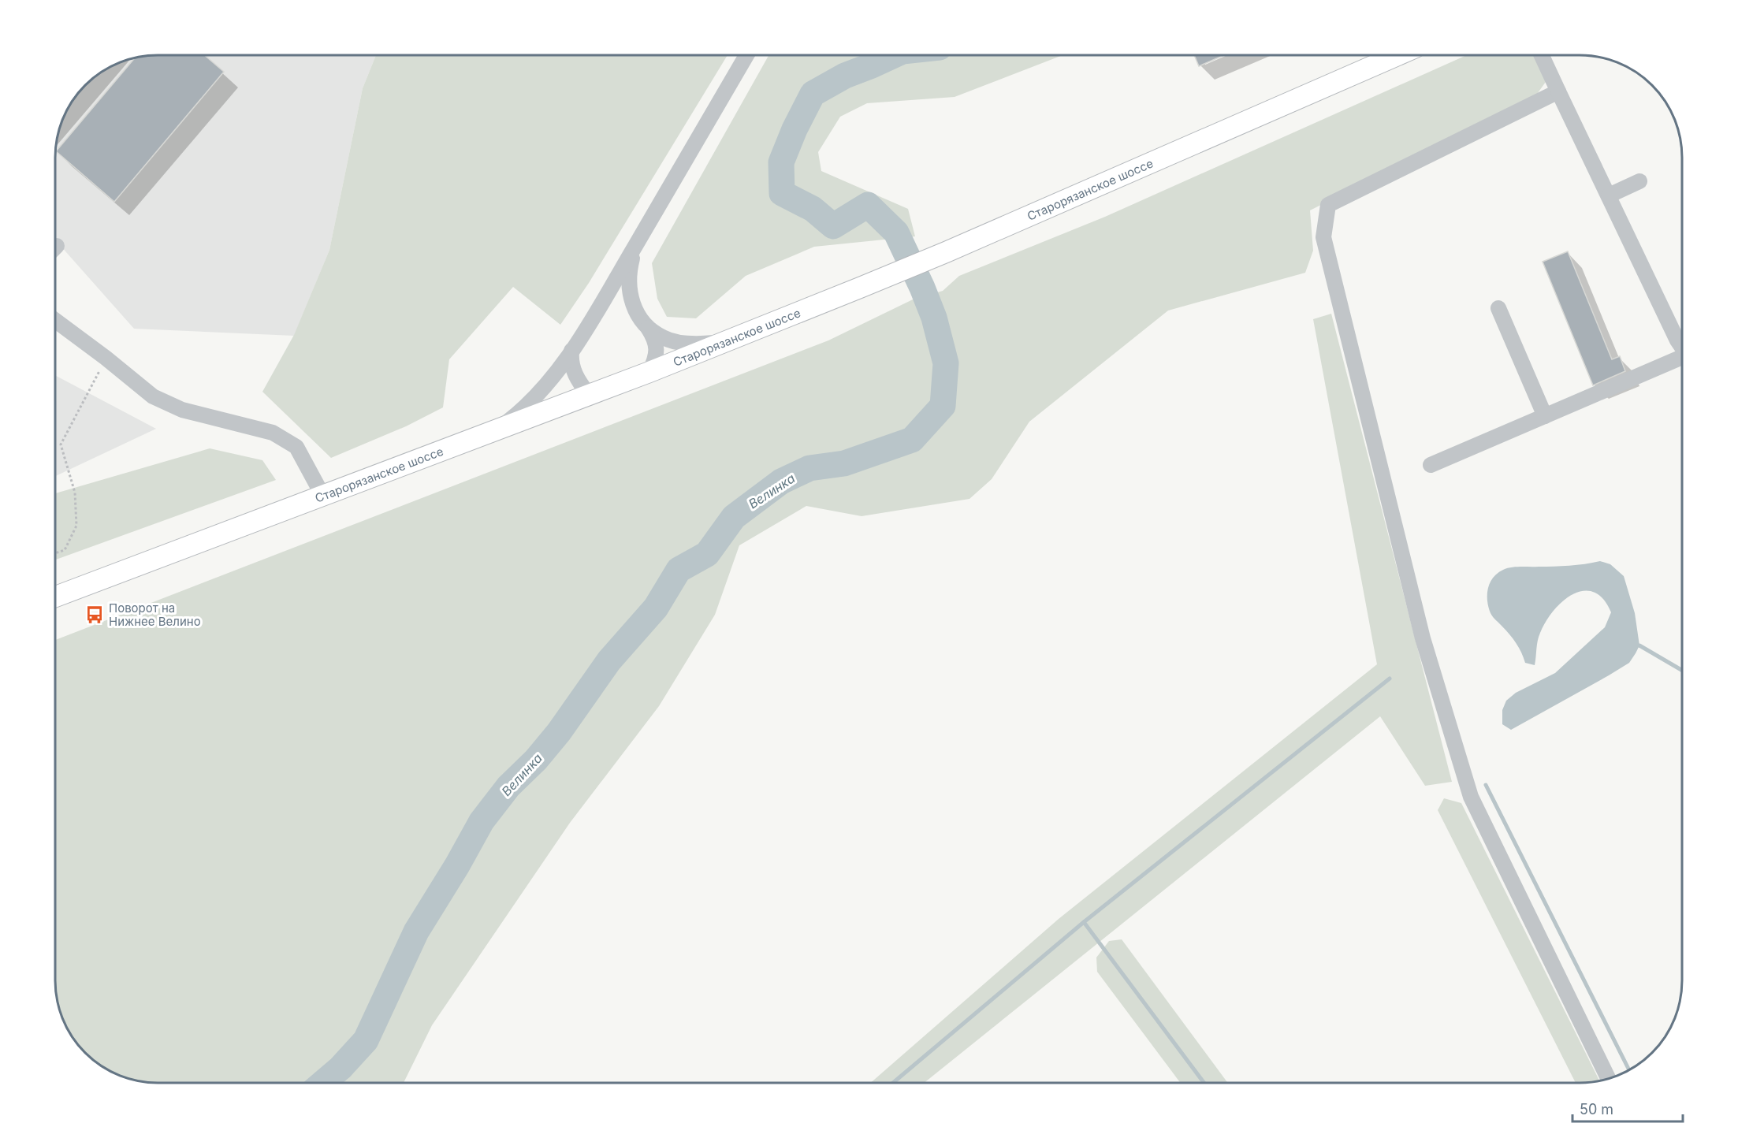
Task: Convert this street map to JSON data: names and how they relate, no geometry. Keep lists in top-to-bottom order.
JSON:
{
  "streets": {
    "main road": ["Старорязанское шоссе"]
  },
  "water": ["Велинка"],
  "places": {
    "bus stop": ["Поворот на Нижнее Велино"]
  },
  "scale_bar": "50 m"
}
